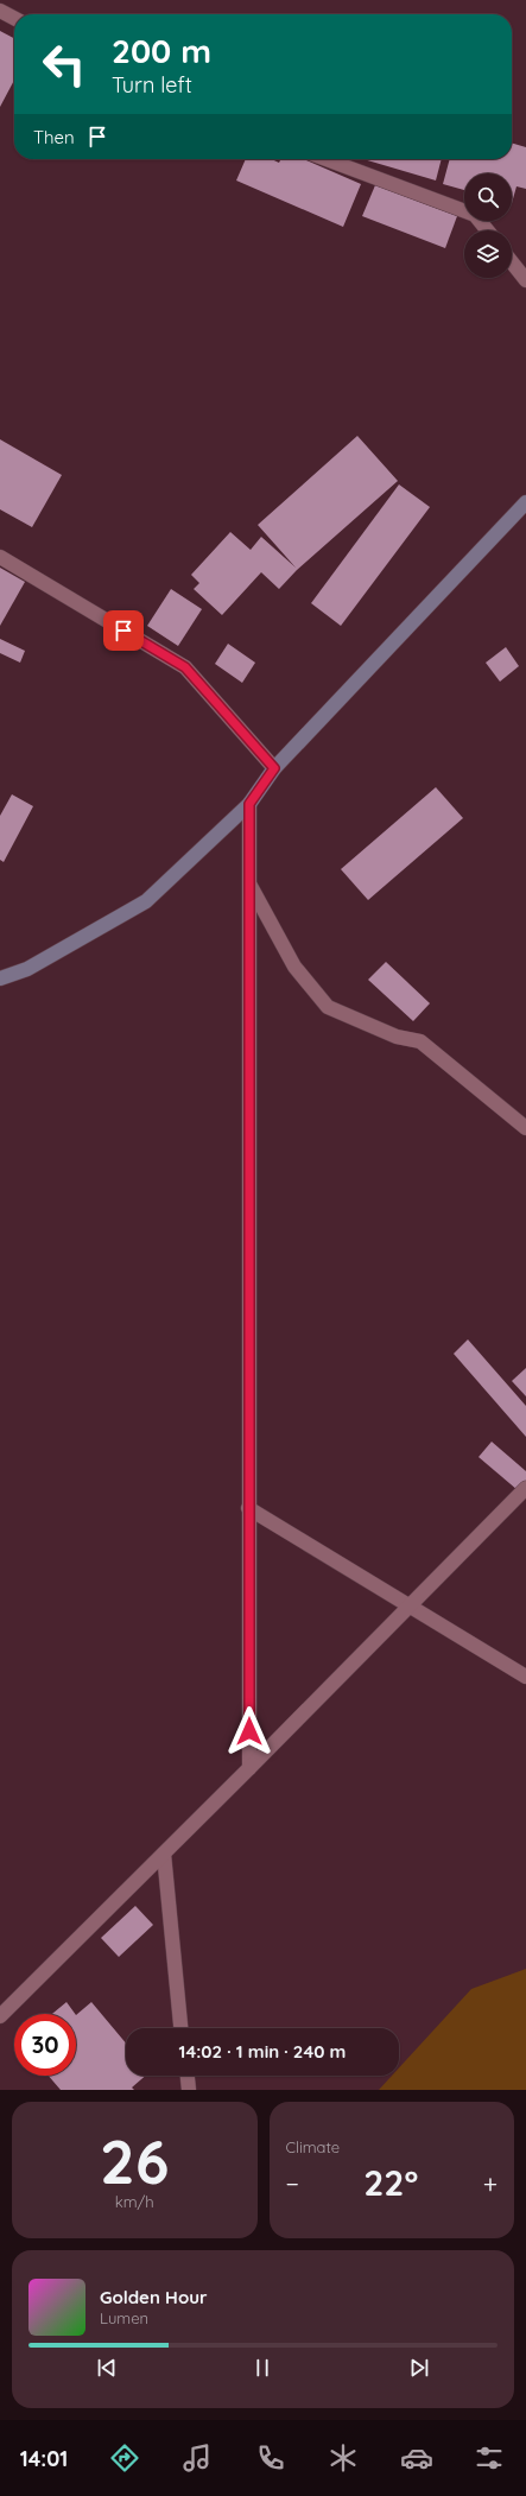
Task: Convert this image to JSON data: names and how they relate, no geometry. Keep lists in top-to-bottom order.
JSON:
{
  "page": {
    "turn": ["200 m", "Turn left"],
    "then": "Then",
    "limit": "30",
    "trip": "14:02 · 1 min · 240 m",
    "tile": [
      ["26", "km/h"],
      "Climate"
    ],
    "heat": ["−", "22°", "+"],
    "song": ["Golden Hour", "Lumen"],
    "tabs": "14:01"
  }
}
